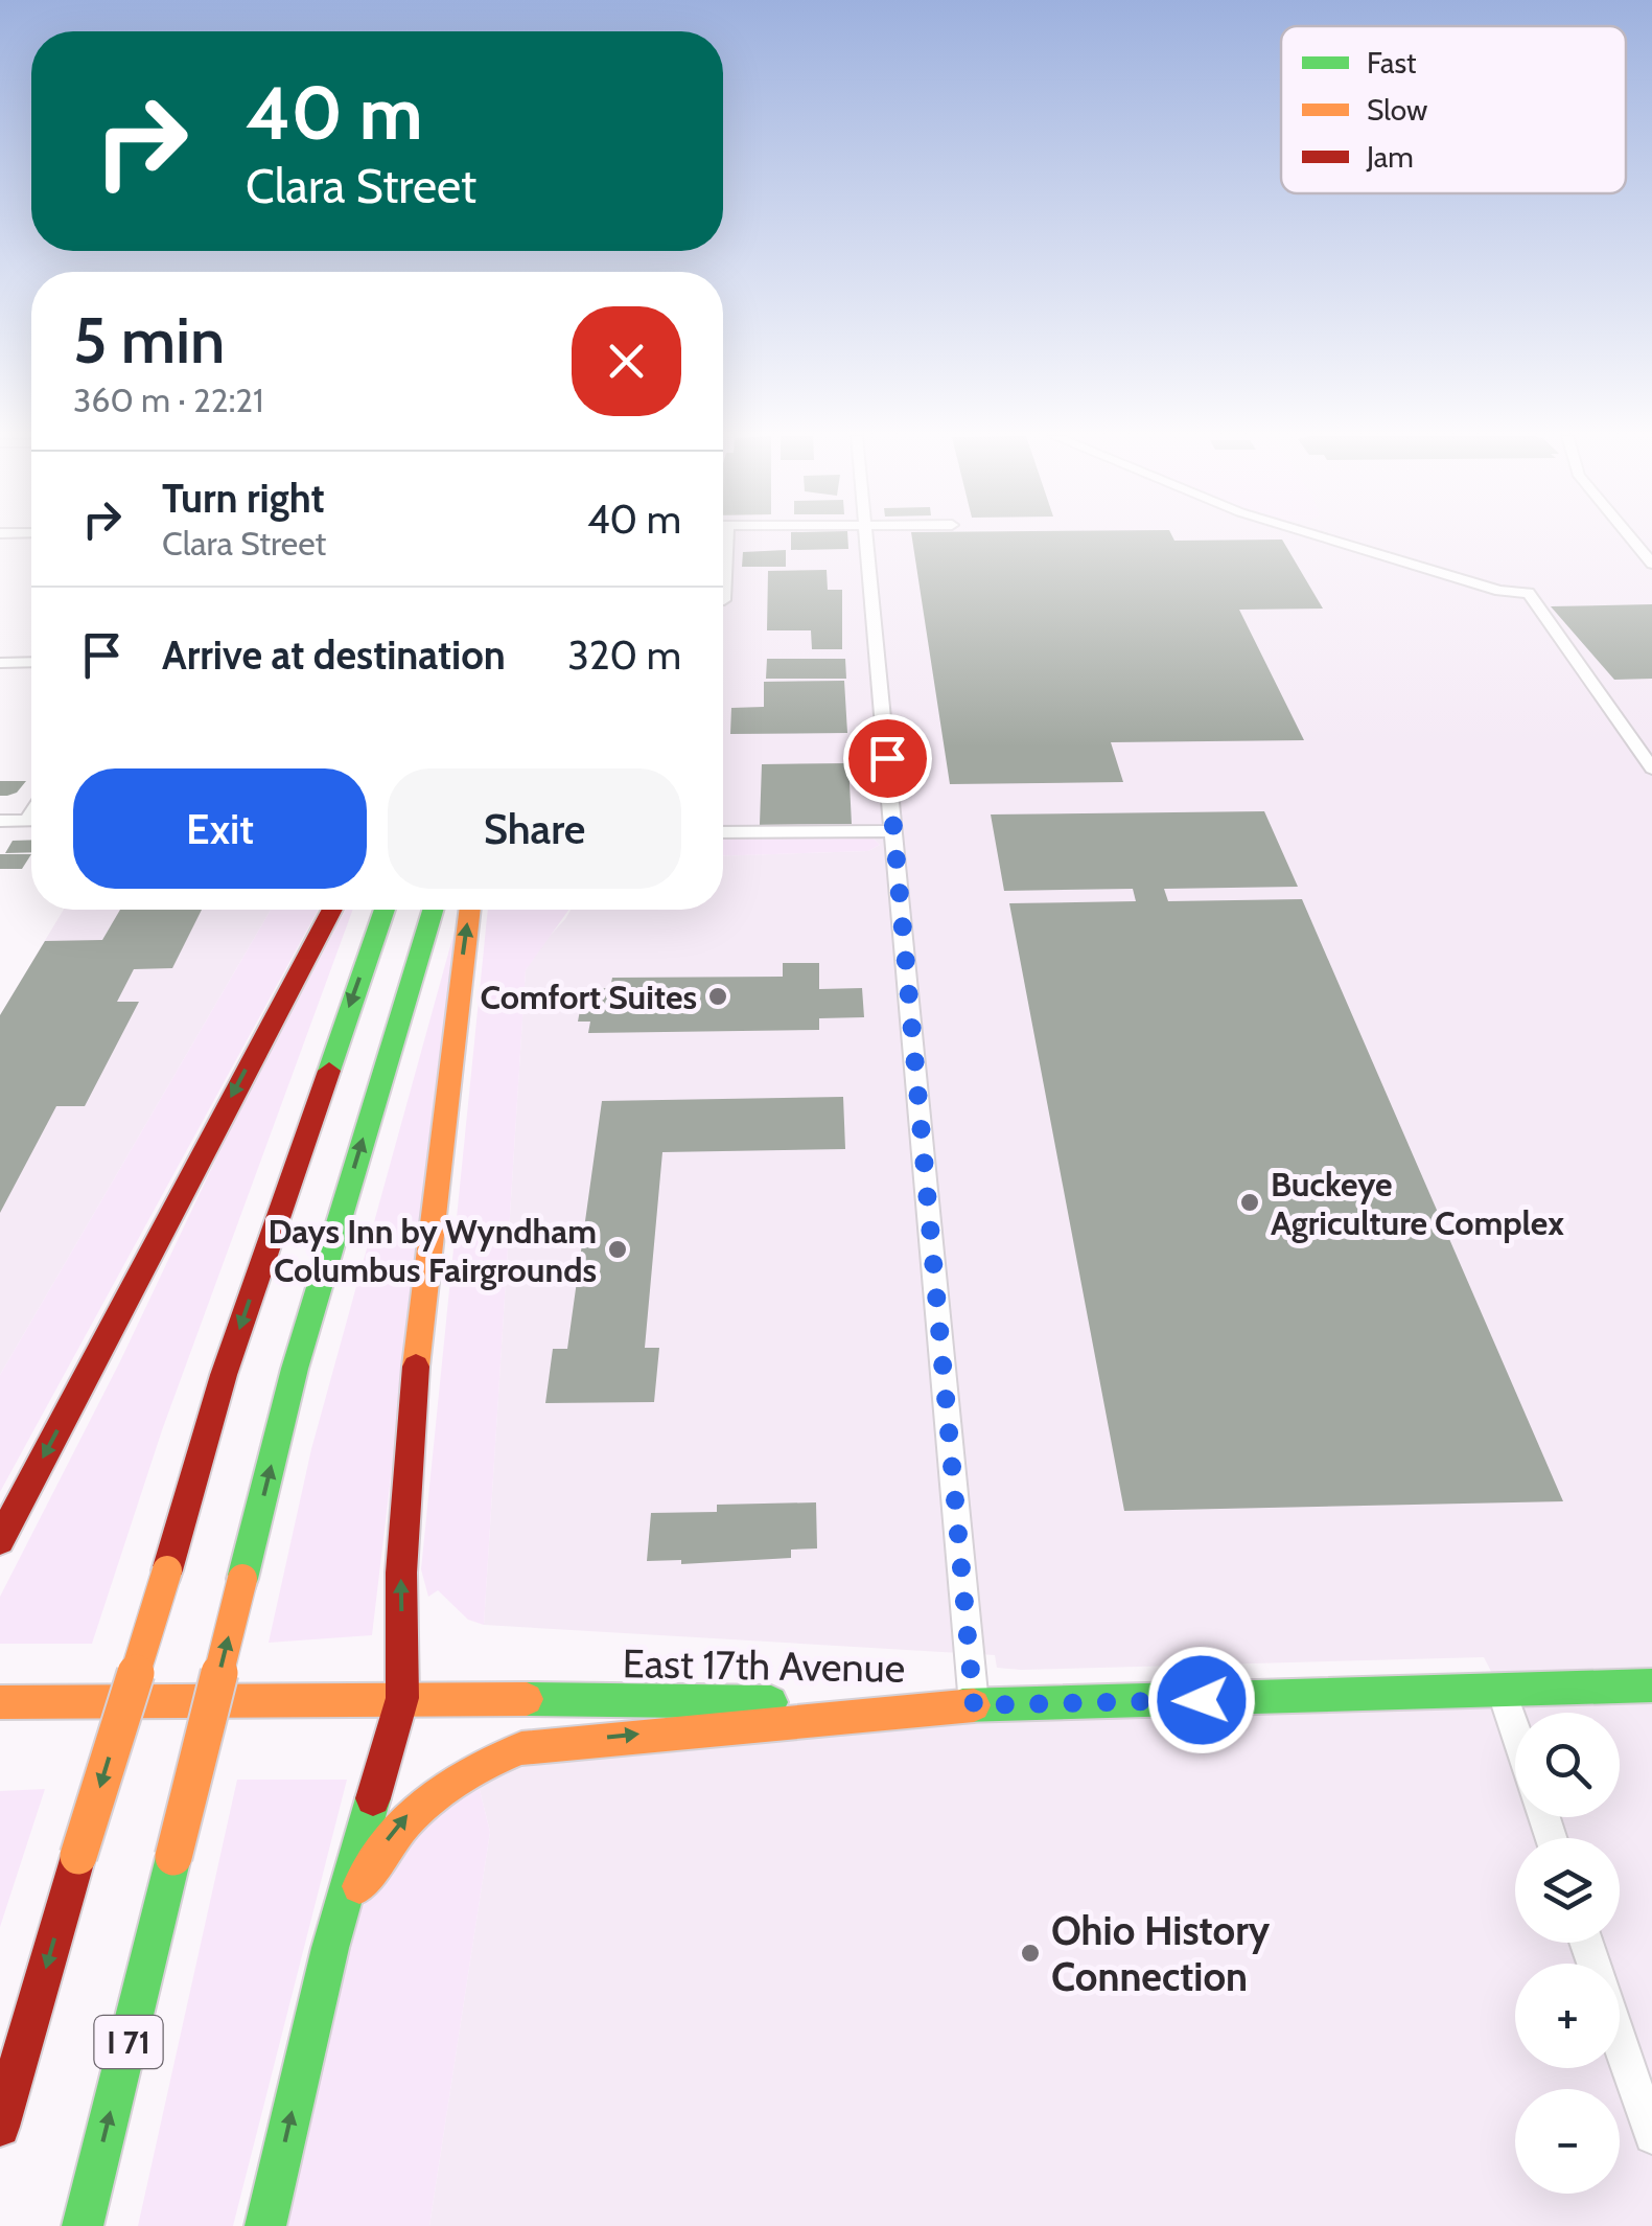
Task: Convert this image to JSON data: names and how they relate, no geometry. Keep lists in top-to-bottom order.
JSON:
{
  "streets": {
    "main road": ["East 17th Avenue", "I 71"]
  },
  "places": [
    "Comfort Suites",
    "Buckeye Agriculture Complex",
    "Days Inn by Wyndham Columbus Fairgrounds",
    "Ohio History Connection"
  ],
  "legend": ["Fast", "Slow", "Jam"],
  "page": {
    "turn": ["40 m", "Clara Street"],
    "heading": ["5 min", "360 m · 22:21"],
    "list": [
      {
        "name": "Turn right",
        "note": "Clara Street",
        "value": "40 m"
      },
      {
        "name": "Arrive at destination",
        "value": "320 m"
      }
    ],
    "buttons": ["Exit", "Share"],
    "map_buttons": ["+", "−"]
  }
}
